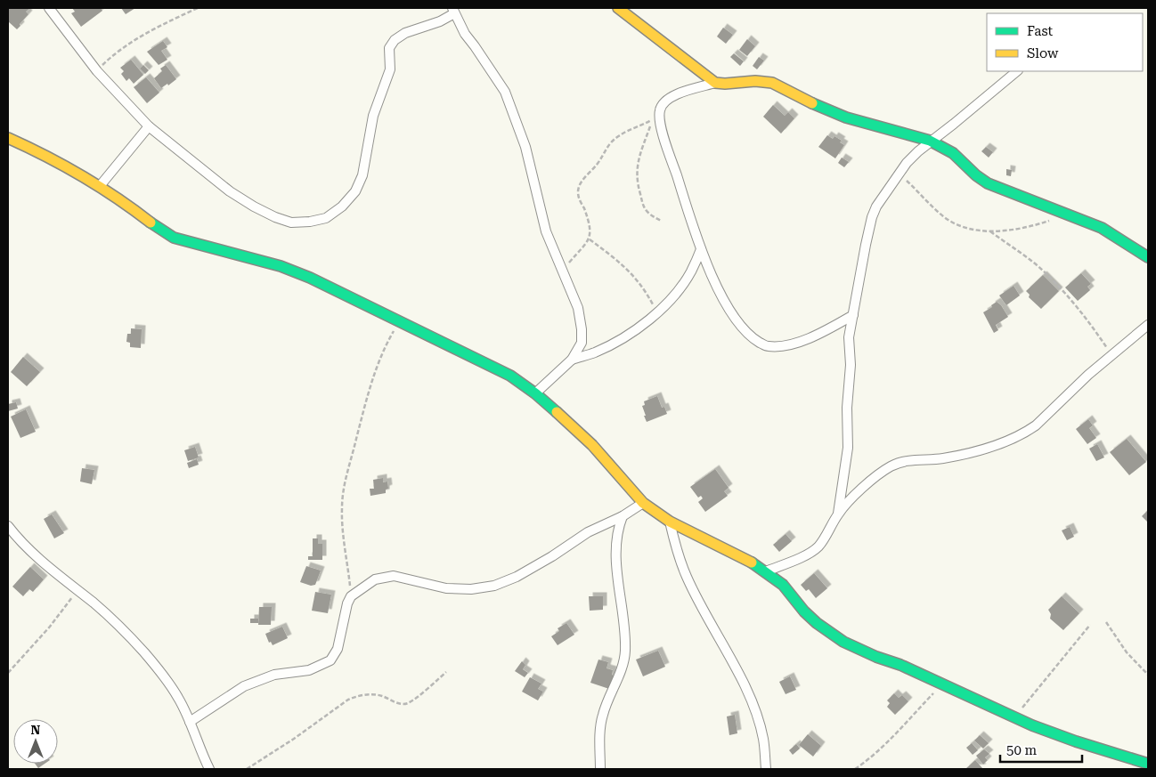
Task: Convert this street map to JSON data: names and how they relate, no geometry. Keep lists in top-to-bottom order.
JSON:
{
  "legend": ["Fast", "Slow"],
  "scale_bar": "50 m",
  "north": "top"
}
